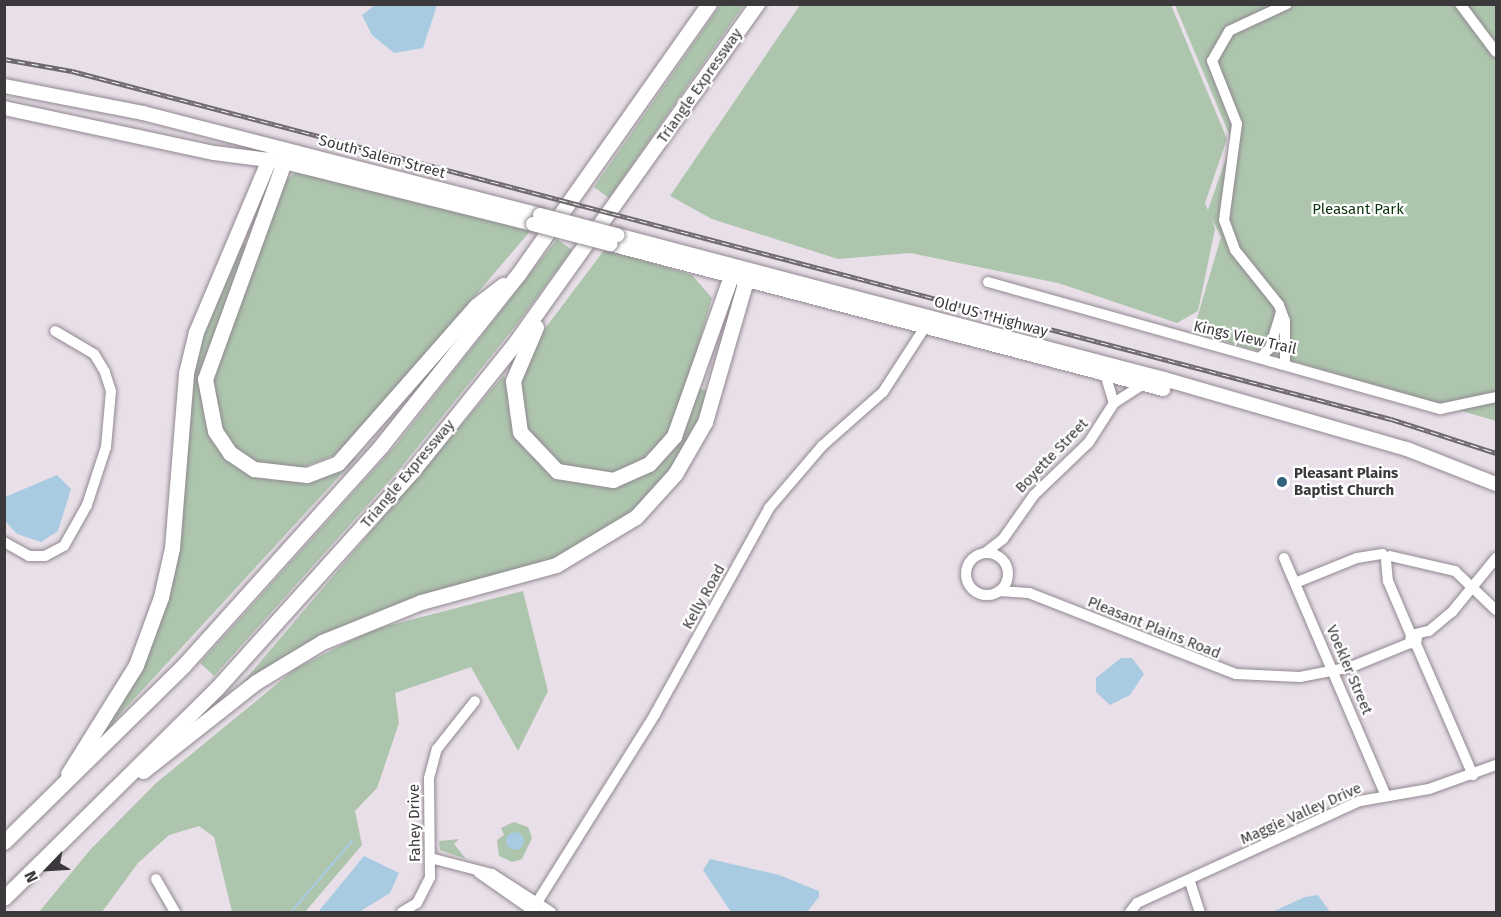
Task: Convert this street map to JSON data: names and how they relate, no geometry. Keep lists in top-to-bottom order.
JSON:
{
  "streets": {
    "highway": ["Triangle Expressway"],
    "main road": ["South Salem Street", "Old US 1 Highway"],
    "street": [
      "Kings View Trail",
      "Boyette Street",
      "Kelly Road",
      "Pleasant Plains Road",
      "Voekler Street",
      "Maggie Valley Drive",
      "Fahey Drive"
    ]
  },
  "crossings": [
    ["South Salem Street", "Old US 1 Highway"],
    ["Old US 1 Highway", "Boyette Street"],
    ["Old US 1 Highway", "Kelly Road"],
    ["Boyette Street", "Pleasant Plains Road"],
    ["Pleasant Plains Road", "Voekler Street"],
    ["Voekler Street", "Maggie Valley Drive"]
  ],
  "parks": ["Pleasant Park"],
  "places": ["Pleasant Plains Baptist Church"],
  "north": "bottom left"
}
